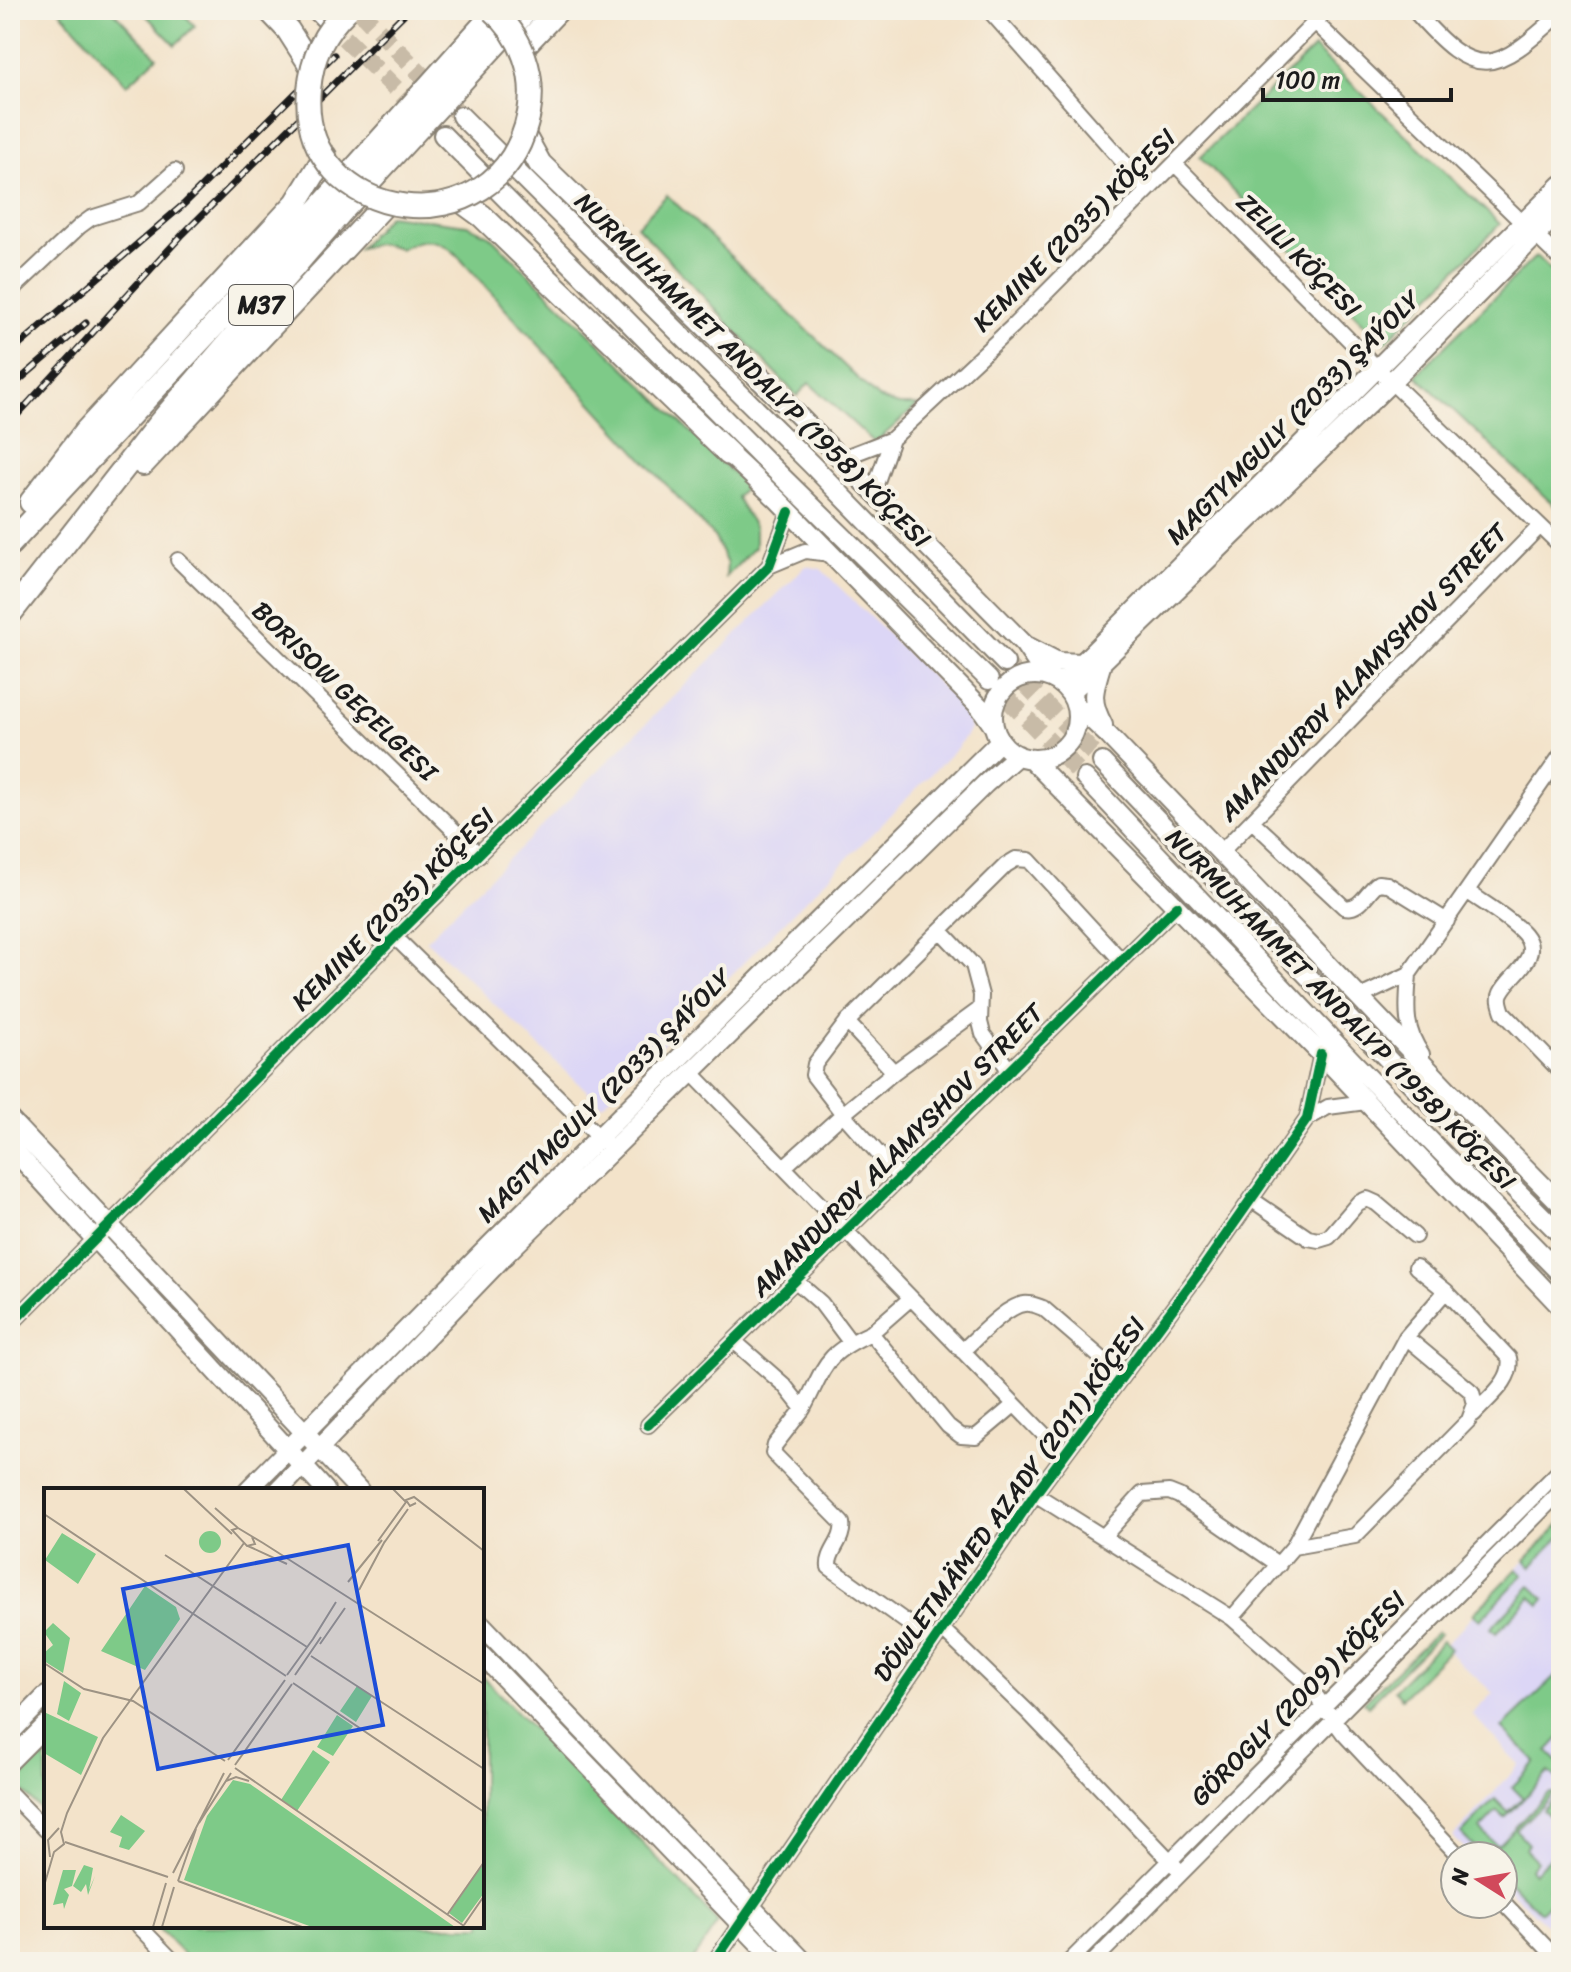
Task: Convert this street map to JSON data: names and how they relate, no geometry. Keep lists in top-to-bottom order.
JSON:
{
  "streets": {
    "highway": ["M37"],
    "main road": ["NURMUHAMMET ANDALYP (1958) KÖÇESI", "MAGTYMGULY (2033) ŞAÝOLY"],
    "street": [
      "KEMINE (2035) KÖÇESI",
      "ZELILI KÖÇESI",
      "AMANDURDY ALAMYSHOV STREET",
      "BORISOW GEÇELGESI",
      "DÖWLETMÄMED AZADY (2011) KÖÇESI",
      "GÖROGLY (2009) KÖÇESI"
    ]
  },
  "crossings": [
    ["KEMINE (2035) KÖÇESI", "ZELILI KÖÇESI"],
    ["KEMINE (2035) KÖÇESI", "NURMUHAMMET ANDALYP (1958) KÖÇESI"],
    ["KEMINE (2035) KÖÇESI", "BORISOW GEÇELGESI"],
    ["ZELILI KÖÇESI", "MAGTYMGULY (2033) ŞAÝOLY"],
    ["ZELILI KÖÇESI", "AMANDURDY ALAMYSHOV STREET"],
    ["NURMUHAMMET ANDALYP (1958) KÖÇESI", "DÖWLETMÄMED AZADY (2011) KÖÇESI"]
  ],
  "scale_bar": "100 m",
  "north": "left"
}
